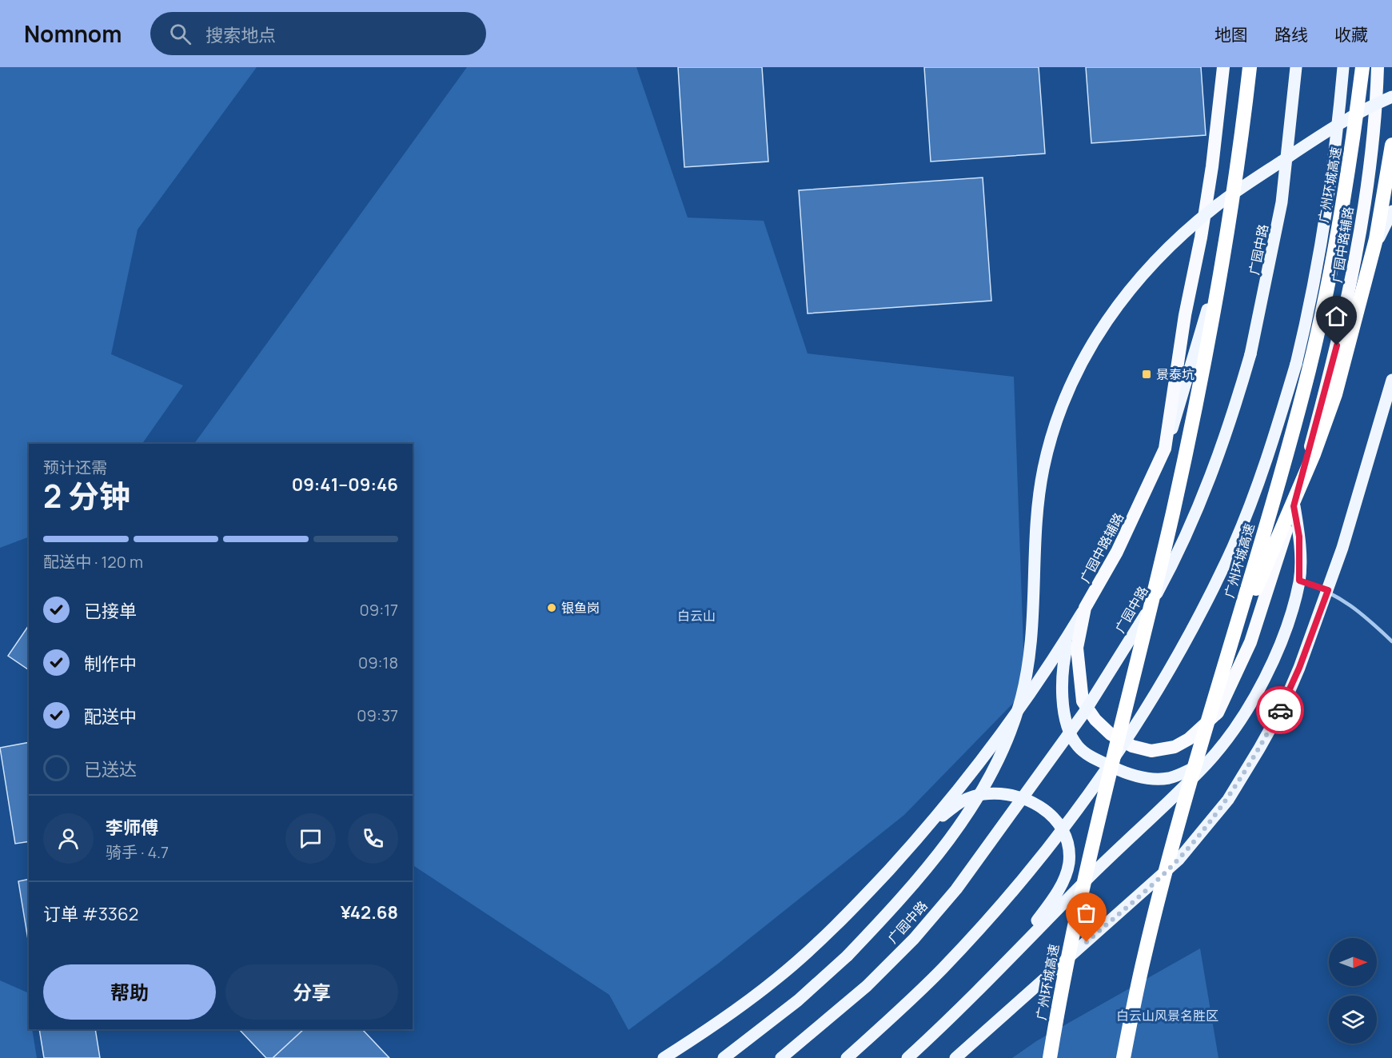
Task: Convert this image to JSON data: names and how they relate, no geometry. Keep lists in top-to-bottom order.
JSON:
{
  "streets": {
    "highway": ["广州环城高速", "广园中路辅路"],
    "main road": ["广园中路"]
  },
  "parks": ["白云山", "白云山风景名胜区"],
  "places": {
    "transit": ["景泰坑"],
    "other": ["银鱼岗"]
  },
  "north": "right",
  "page": {
    "header": "Nomnom",
    "search": "搜索地点",
    "nav": ["地图", "路线", "收藏"],
    "heading": ["2 分钟", "预计还需", "09:41–09:46"],
    "panel": [
      "李师傅",
      "骑手 · 4.7",
      "订单 #3362",
      "¥42.68"
    ],
    "bar": "配送中 · 120 m",
    "list": [
      ["已接单", "09:17"],
      ["制作中", "09:18"],
      ["配送中", "09:37"],
      "已送达"
    ],
    "buttons": ["帮助", "分享"]
  }
}
